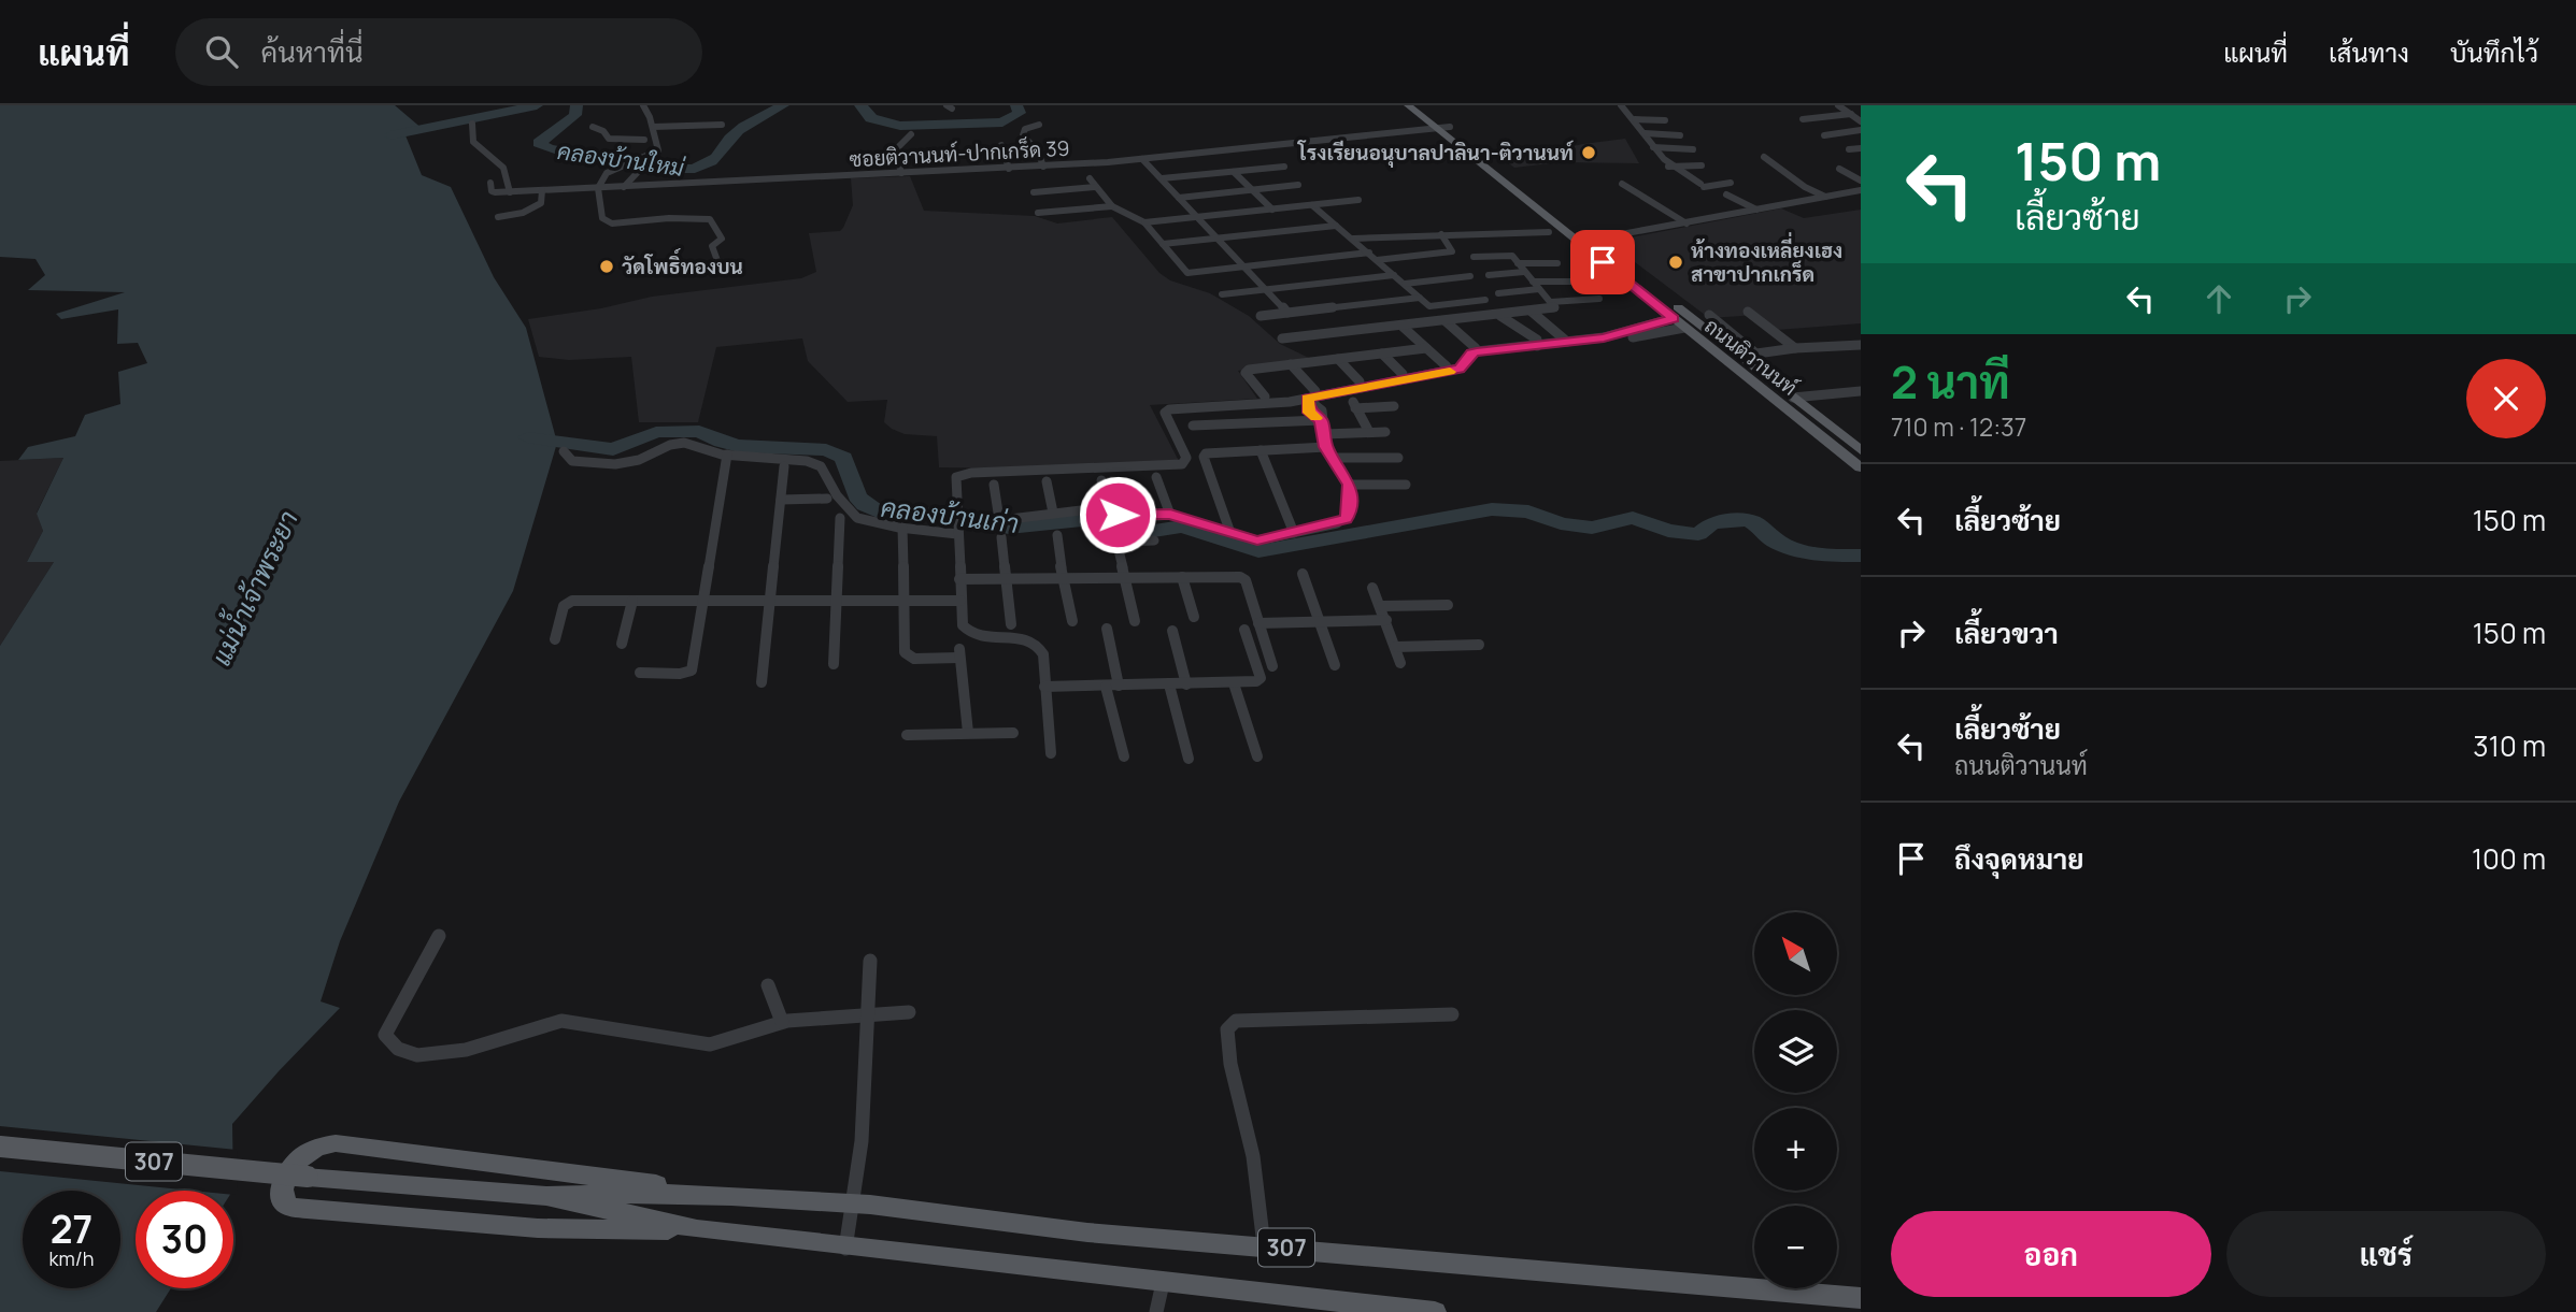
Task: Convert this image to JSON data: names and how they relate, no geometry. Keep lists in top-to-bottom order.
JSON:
{
  "streets": {
    "main road": ["ถนนติวานนท์", "307"],
    "street": ["ซอยติวานนท์-ปากเกร็ด 39"]
  },
  "crossings": [
    ["ซอยติวานนท์-ปากเกร็ด 39", "ถนนติวานนท์"]
  ],
  "water": ["คลองบ้านใหม่", "คลองบ้านเก่า", "แม่น้ำเจ้าพระยา"],
  "places": ["โรงเรียนอนุบาลปาลินา-ติวานนท์", "ห้างทองเหลี่ยงเฮง สาขาปากเกร็ด", "วัดโพธิ์ทองบน"],
  "north": "top left",
  "page": {
    "header": "แผนที่",
    "search": "ค้นหาที่นี่",
    "nav": ["แผนที่", "เส้นทาง", "บันทึกไว้"],
    "turn": ["150 m", "เลี้ยวซ้าย"],
    "heading": ["2 นาที", "710 m · 12:37"],
    "list": [
      {
        "name": "เลี้ยวซ้าย",
        "value": "150 m"
      },
      {
        "name": "เลี้ยวขวา",
        "value": "150 m"
      },
      {
        "name": "เลี้ยวซ้าย",
        "note": "ถนนติวานนท์",
        "value": "310 m"
      },
      {
        "name": "ถึงจุดหมาย",
        "value": "100 m"
      }
    ],
    "map_buttons": ["+", "−"],
    "speed": "27 km/h",
    "limit": "30",
    "buttons": ["ออก", "แชร์"]
  }
}
